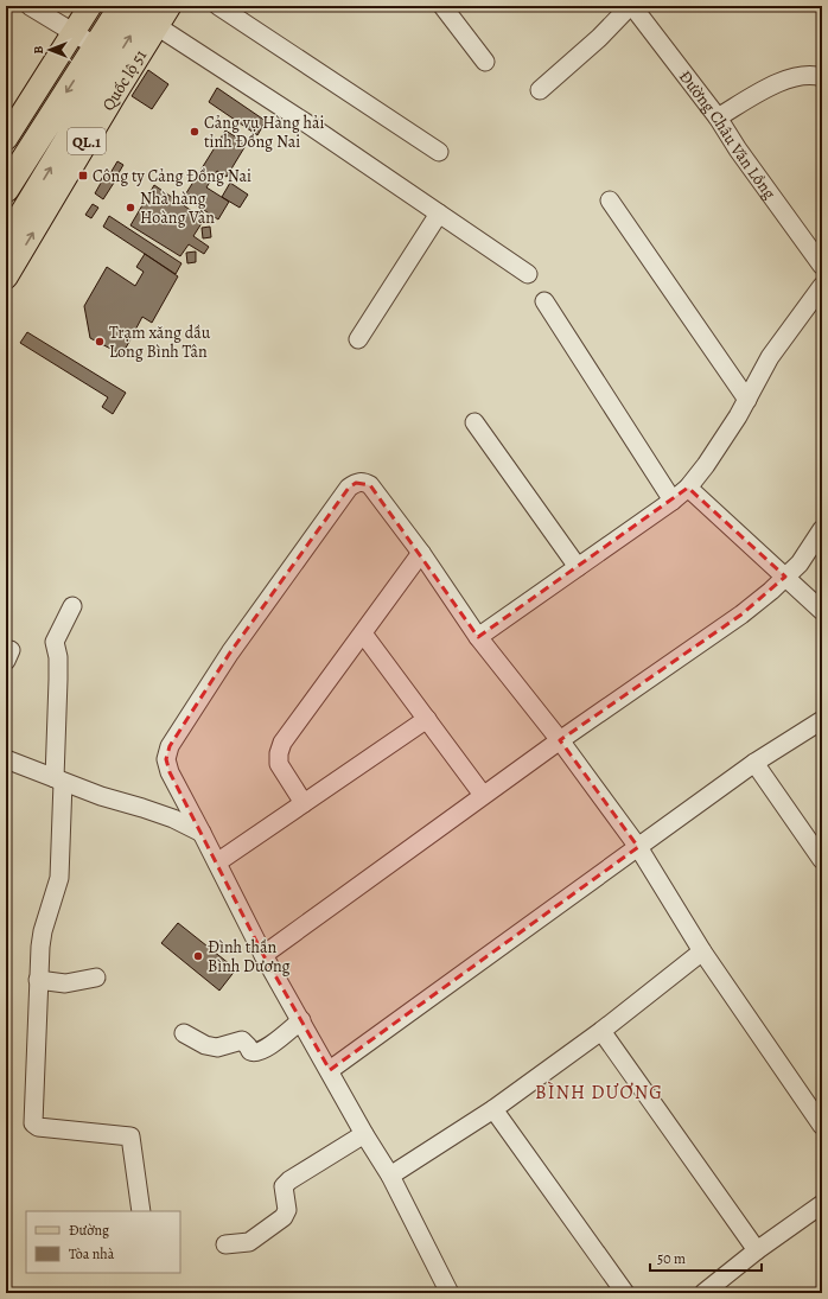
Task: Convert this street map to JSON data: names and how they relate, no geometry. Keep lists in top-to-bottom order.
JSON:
{
  "streets": {
    "highway": ["Quốc lộ 51", "QL.1"],
    "street": ["Đường Châu Văn Lồng"]
  },
  "districts": ["BÌNH DƯƠNG"],
  "places": {
    "other": [
      "Cảng vụ Hàng hải tỉnh Đồng Nai",
      "Nhà hàng Hoàng Vân",
      "Trạm xăng dầu Long Bình Tân",
      "Đình thần Bình Dương"
    ],
    "transit": ["Công ty Cảng Đồng Nai"]
  },
  "legend": ["Đường", "Tòa nhà"],
  "scale_bar": "50 m",
  "north": "left"
}
